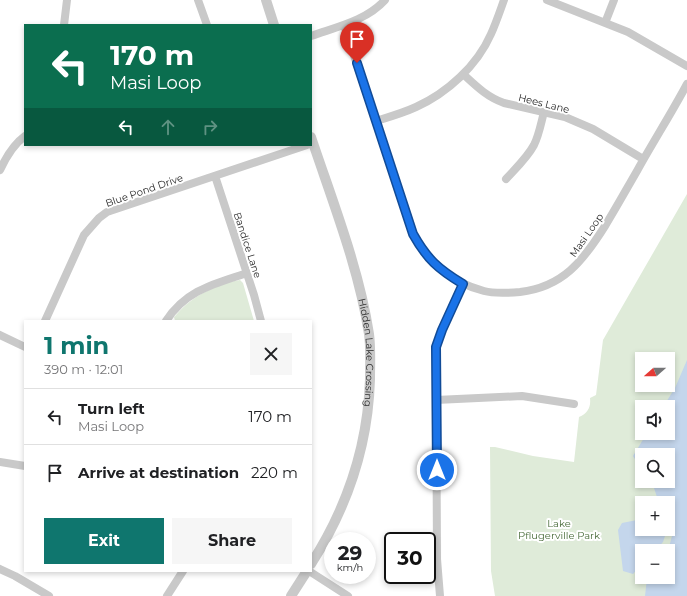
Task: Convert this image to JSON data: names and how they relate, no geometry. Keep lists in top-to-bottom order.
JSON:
{
  "streets": {
    "street": [
      "Hees Lane",
      "Blue Pond Drive",
      "Masi Loop",
      "Bandice Lane",
      "Hidden Lake Crossing"
    ]
  },
  "crossings": [
    ["Hees Lane", "Masi Loop"],
    ["Blue Pond Drive", "Bandice Lane"]
  ],
  "parks": ["Lake Pflugerville Park"],
  "north": "left",
  "page": {
    "turn": ["170 m", "Masi Loop"],
    "heading": ["1 min", "390 m · 12:01"],
    "map_buttons": ["+", "−"],
    "list": [
      {
        "name": "Turn left",
        "note": "Masi Loop",
        "value": "170 m"
      },
      {
        "name": "Arrive at destination",
        "value": "220 m"
      }
    ],
    "buttons": ["Exit", "Share"],
    "speed": "29 km/h",
    "limit": "30"
  }
}
